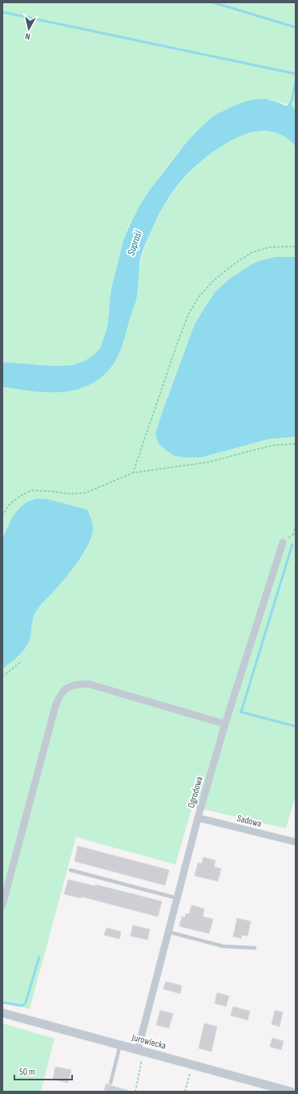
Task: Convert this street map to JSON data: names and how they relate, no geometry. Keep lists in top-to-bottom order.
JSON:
{
  "streets": {
    "street": ["Ogrodowa", "Sadowa", "Jurowiecka"]
  },
  "crossings": [
    ["Ogrodowa", "Sadowa"],
    ["Ogrodowa", "Jurowiecka"]
  ],
  "water": ["Supraśl"],
  "scale_bar": "50 m",
  "north": "bottom"
}
